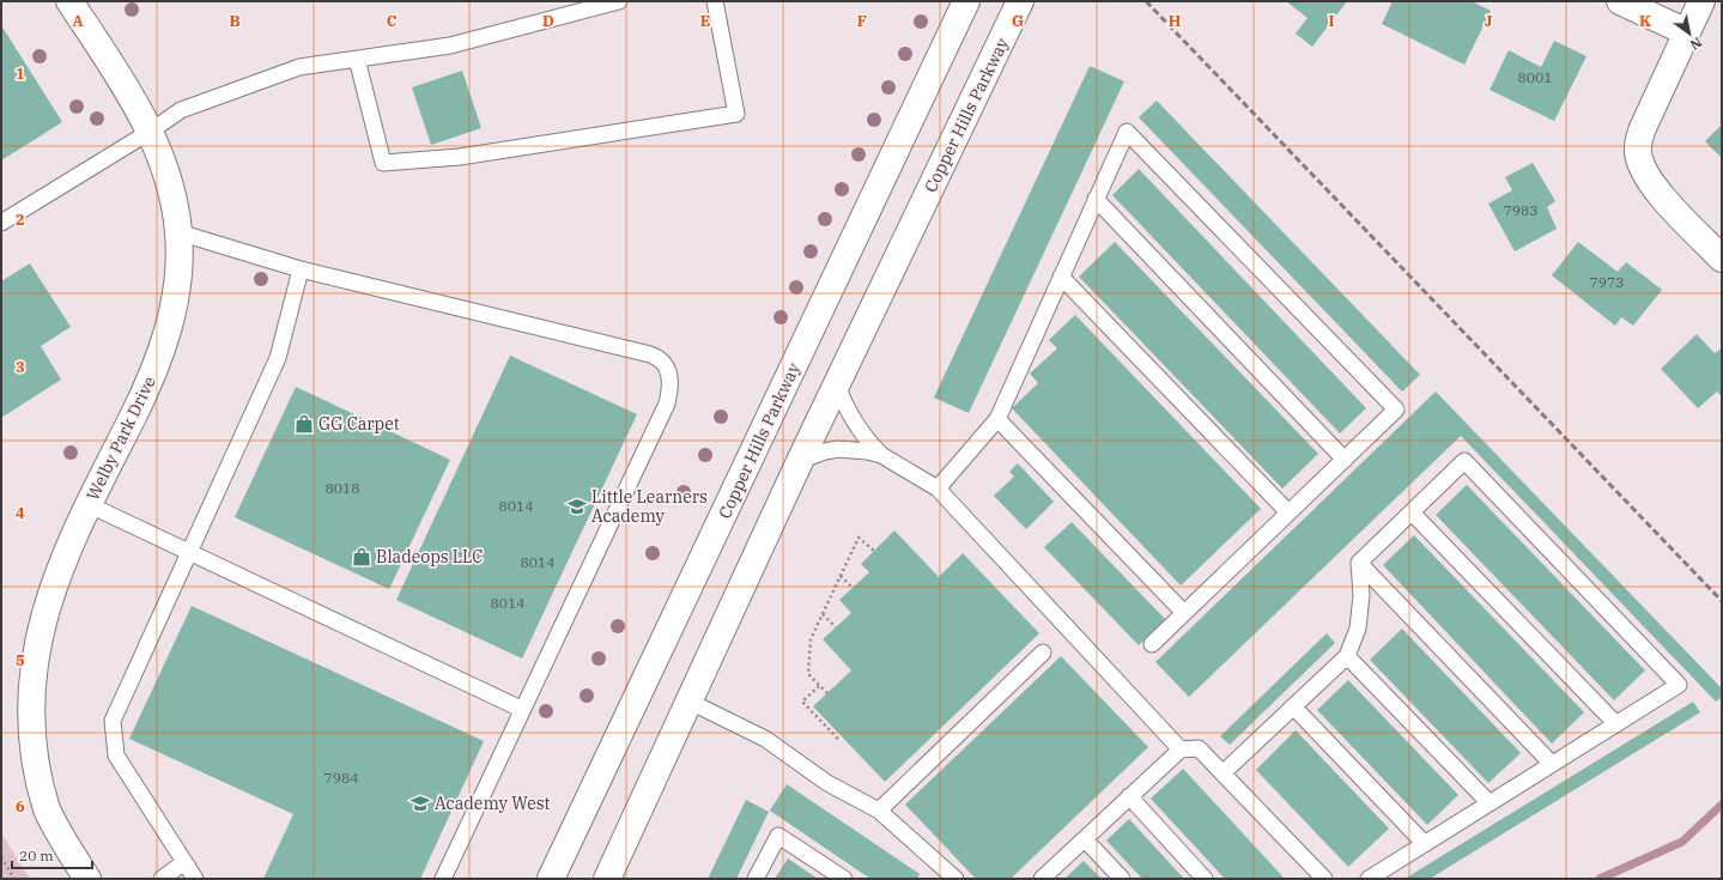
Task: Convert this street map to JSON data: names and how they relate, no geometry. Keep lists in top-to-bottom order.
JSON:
{
  "streets": {
    "main road": ["Copper Hills Parkway", "Welby Park Drive"]
  },
  "places": {
    "shop": ["GG Carpet", "Bladeops LLC"],
    "school or university": ["Little Learners Academy", "Academy West"]
  },
  "house_numbers": [
    "8001",
    "7983",
    "7973",
    "8018",
    "8014",
    "8014",
    "8014",
    "7984"
  ],
  "scale_bar": "20 m",
  "north": "bottom right",
  "grid": {
    "columns": [
      "A",
      "B",
      "C",
      "D",
      "E",
      "F",
      "G",
      "H",
      "I",
      "J",
      "K"
    ],
    "rows": [
      "1",
      "2",
      "3",
      "4",
      "5",
      "6"
    ]
  }
}
